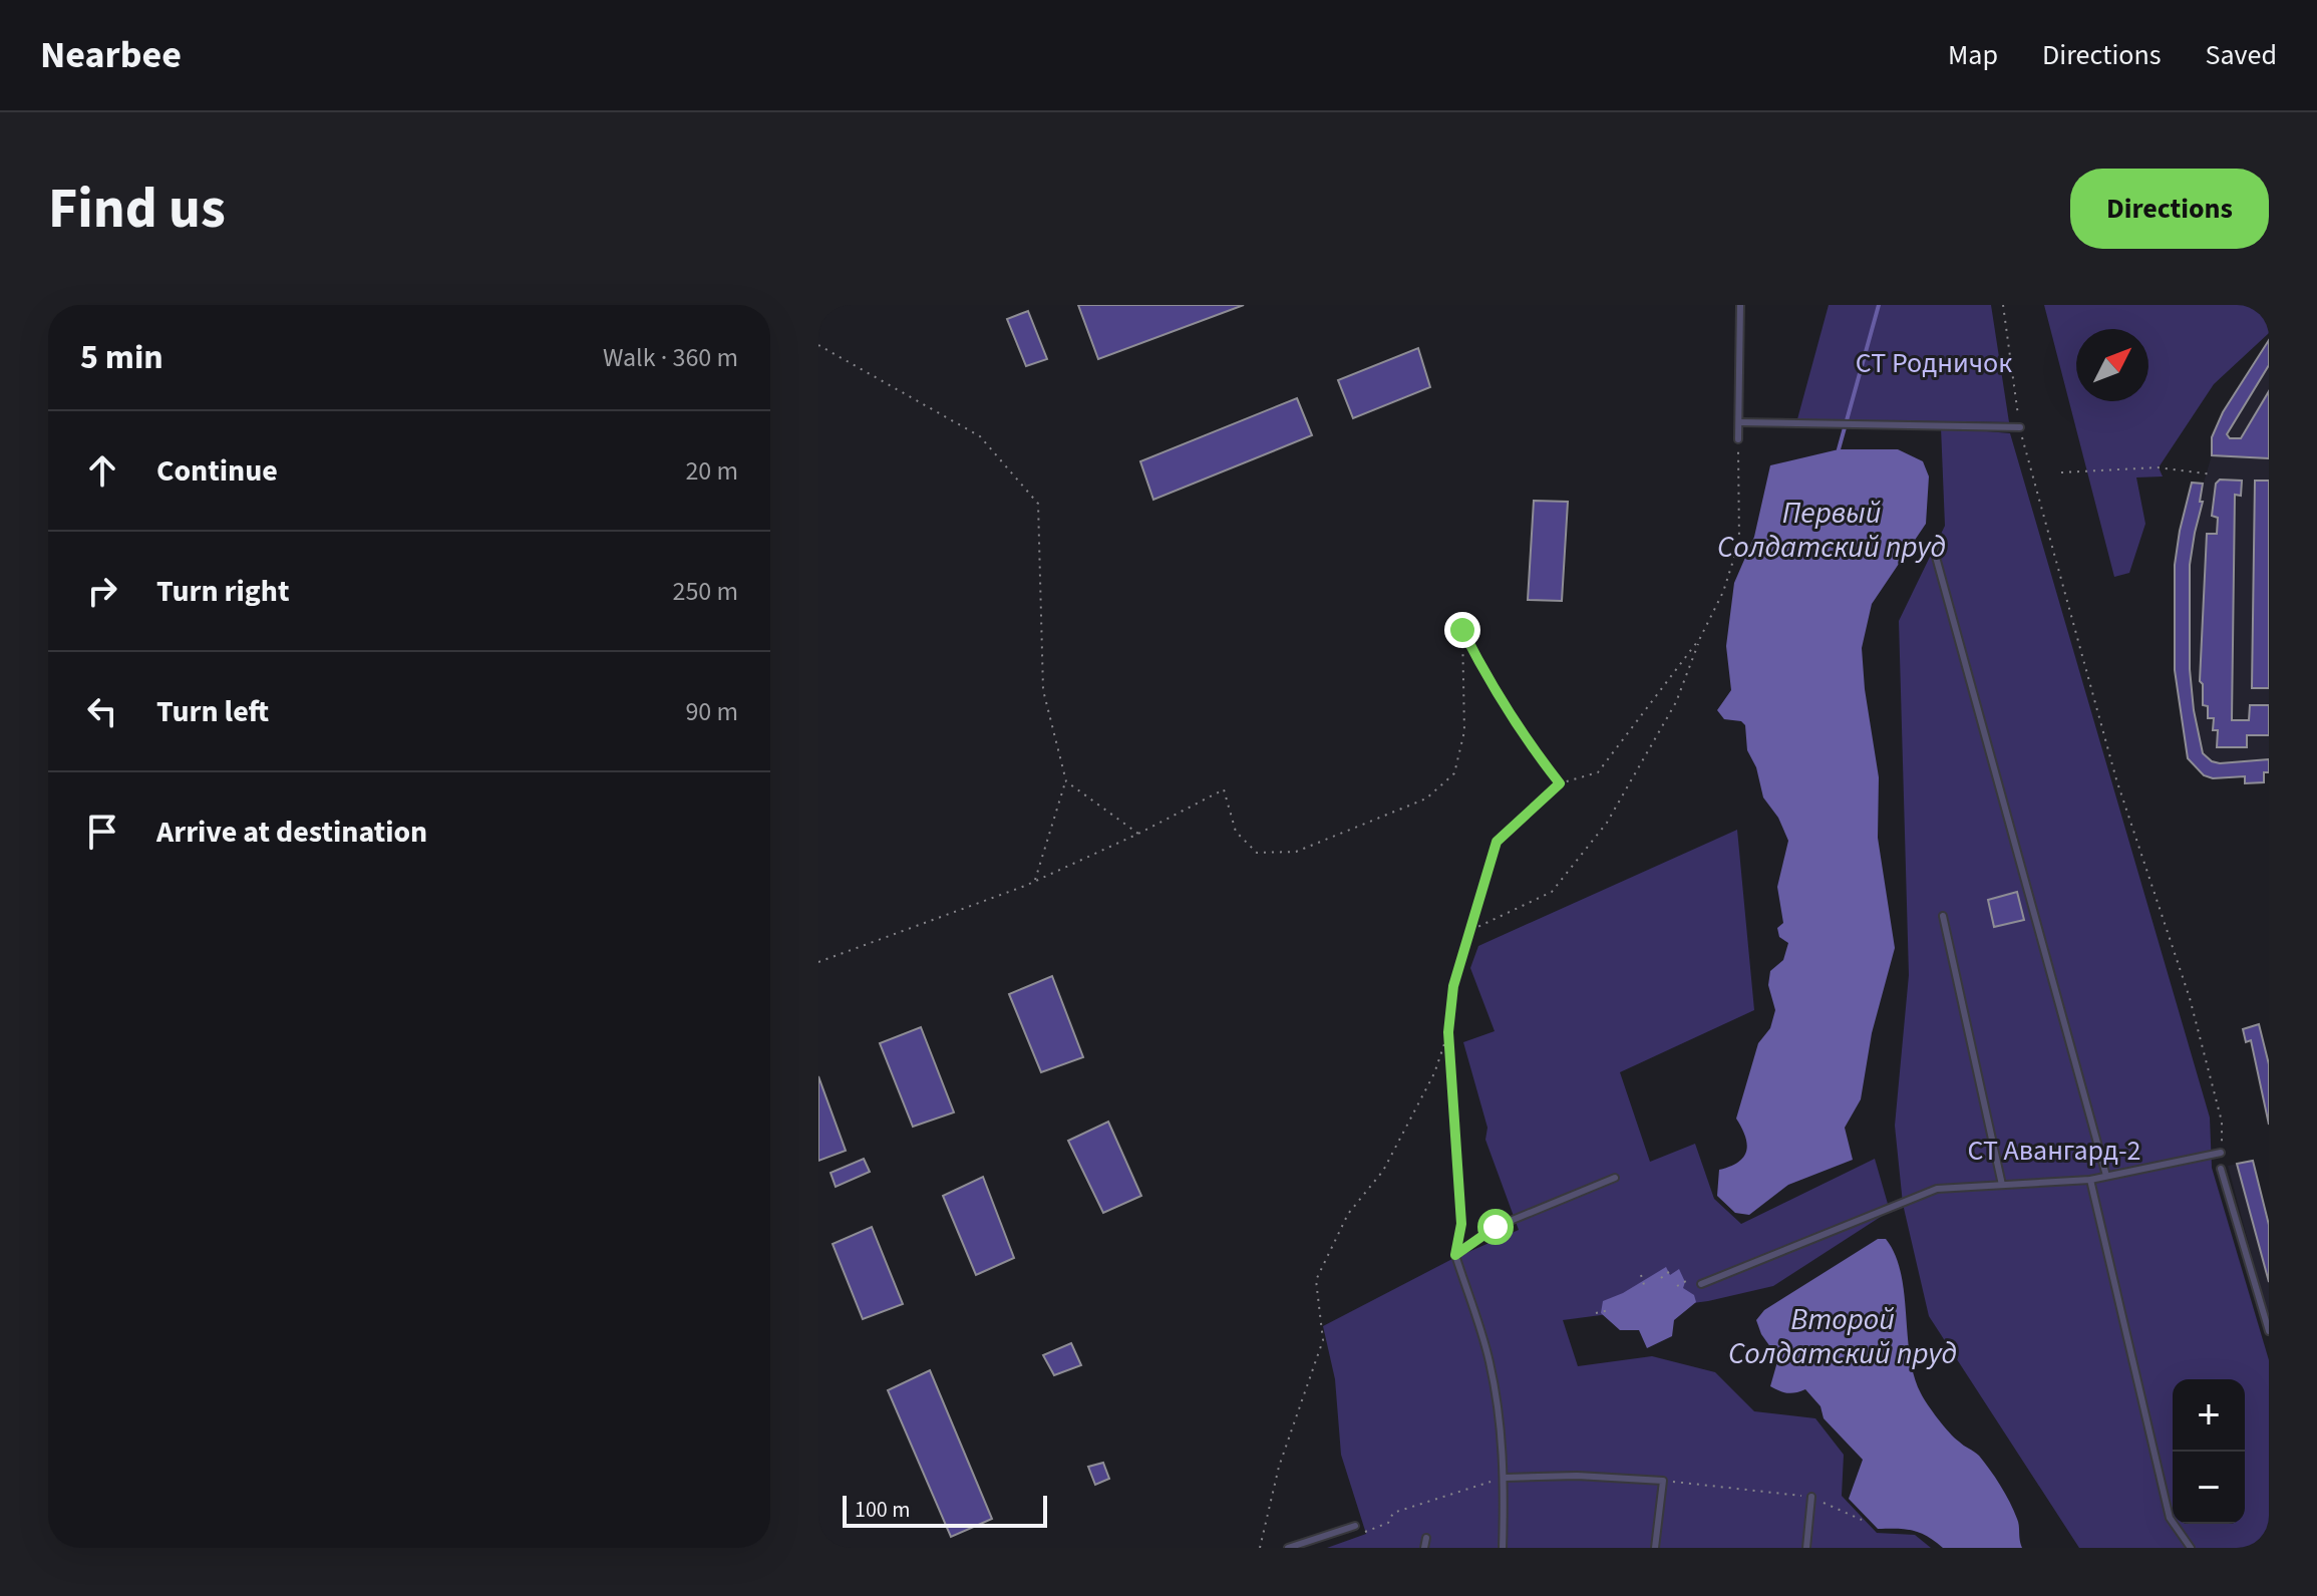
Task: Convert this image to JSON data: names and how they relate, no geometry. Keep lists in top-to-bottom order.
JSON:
{
  "water": ["Первый Солдатский пруд", "Второй Солдатский пруд"],
  "parks": ["СТ Родничок", "СТ Авангард-2"],
  "scale_bar": "100 m",
  "north": "top right",
  "page": {
    "header": "Nearbee",
    "nav": ["Map", "Directions", "Saved"],
    "buttons": "Directions",
    "title": "Find us",
    "heading": ["5 min", "Walk · 360 m"],
    "list": [
      ["Continue", "20 m"],
      ["Turn right", "250 m"],
      ["Turn left", "90 m"],
      "Arrive at destination"
    ],
    "map_buttons": ["+", "−"],
    "scale": "100 m"
  }
}
